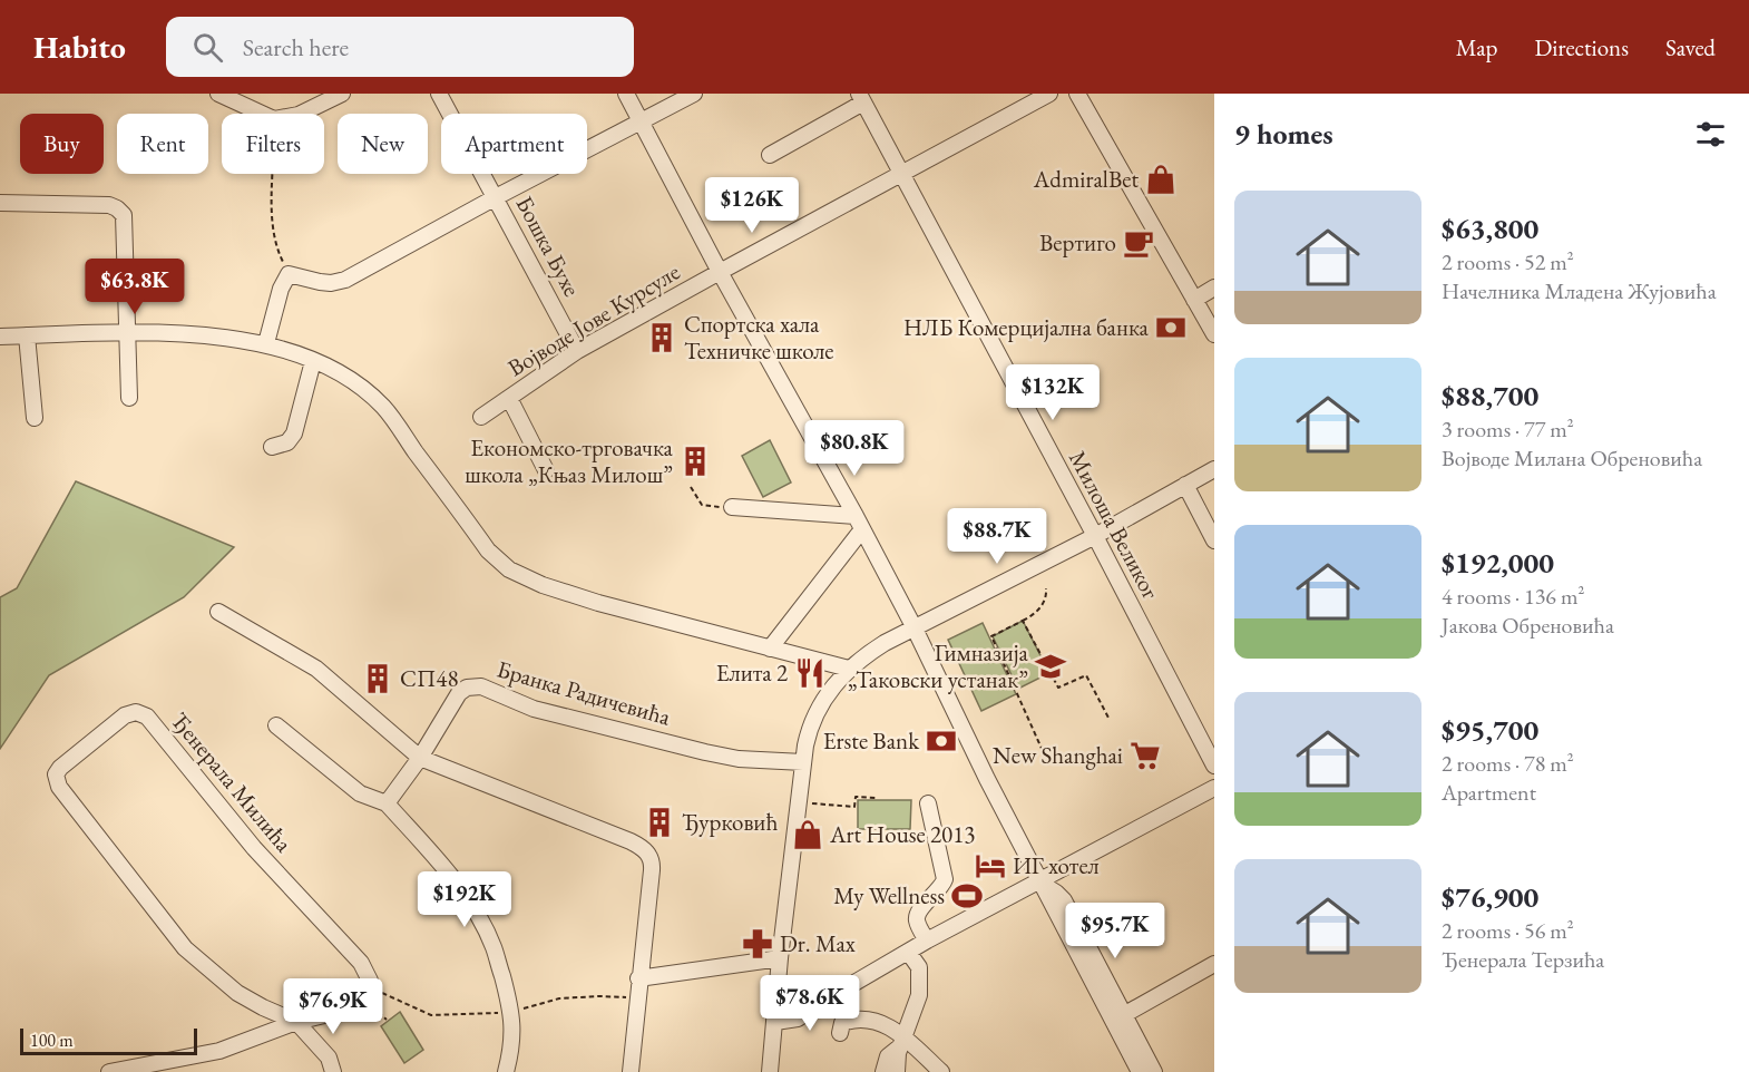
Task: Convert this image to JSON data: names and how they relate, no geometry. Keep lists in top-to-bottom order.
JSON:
{
  "streets": {
    "street": [
      "Бошка Бухе",
      "Војводе Јове Курсуле",
      "Милоша Великог",
      "Бранка Радичевића",
      "Ђенерала Милића"
    ]
  },
  "crossings": [
    ["Бошка Бухе", "Војводе Јове Курсуле"],
    ["Војводе Јове Курсуле", "Милоша Великог"]
  ],
  "places": {
    "shop": ["AdmiralBet", "Art House 2013"],
    "cafe": ["Вертиго"],
    "bank": ["НЛБ Комерцијална банка", "Erste Bank"],
    "building": [
      "Спортска хала Техничке школе",
      "Економско-трговачка школа „Књаз Милош”",
      "СП48",
      "Ђурковић"
    ],
    "school or university": ["Гимназија „Таковски устанак”"],
    "restaurant": ["Елита 2"],
    "supermarket": ["New Shanghai"],
    "hotel": ["ИГ хотел"],
    "sports": ["My Wellness"],
    "pharmacy": ["Dr. Max"]
  },
  "scale_bar": "100 m",
  "page": {
    "header": "Habito",
    "search": "Search here",
    "nav": ["Map", "Directions", "Saved"],
    "heading": "9 homes",
    "chip": [
      "Buy",
      "Rent",
      "Filters",
      "New",
      "Apartment"
    ],
    "list": [
      {
        "name": "$63,800",
        "note": "2 rooms · 52 m² · Начелника Младена Жујовића"
      },
      {
        "name": "$88,700",
        "note": "3 rooms · 77 m² · Војводе Милана Обреновића"
      },
      {
        "name": "$192,000",
        "note": "4 rooms · 136 m² · Јакова Обреновића"
      },
      {
        "name": "$95,700",
        "note": "2 rooms · 78 m² · Apartment"
      },
      {
        "name": "$76,900",
        "note": "2 rooms · 56 m² · Ђенерала Терзића"
      }
    ],
    "price": [
      "$126K",
      "$63.8K",
      "$132K",
      "$80.8K",
      "$88.7K",
      "$192K",
      "$95.7K",
      "$78.6K",
      "$76.9K"
    ],
    "scale": "100 m"
  }
}
